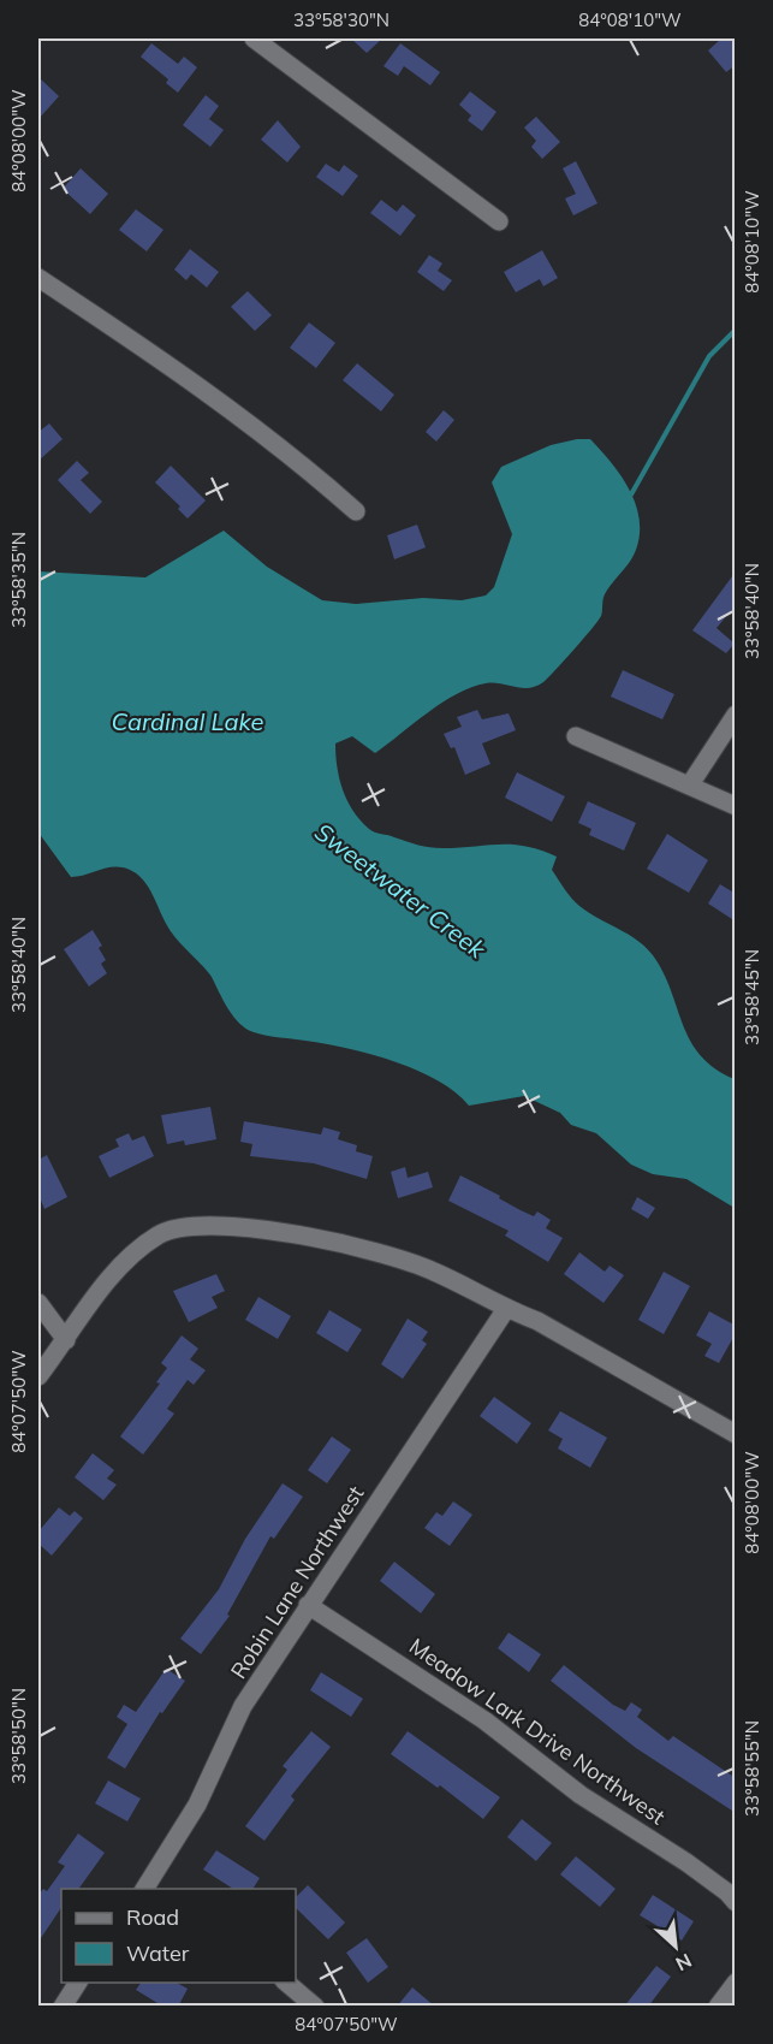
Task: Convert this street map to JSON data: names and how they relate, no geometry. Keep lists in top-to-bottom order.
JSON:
{
  "streets": {
    "street": ["Robin Lane Northwest", "Meadow Lark Drive Northwest"]
  },
  "crossings": [
    ["Robin Lane Northwest", "Meadow Lark Drive Northwest"]
  ],
  "water": ["Cardinal Lake", "Sweetwater Creek"],
  "legend": ["Road", "Water"],
  "north": "bottom right",
  "coordinates": [
    "33°58'30\"N",
    "84°08'10\"W",
    "84°08'00\"W",
    "33°58'35\"N",
    "33°58'40\"N",
    "33°58'45\"N",
    "84°07'50\"W",
    "33°58'50\"N",
    "33°58'55\"N"
  ]
}
